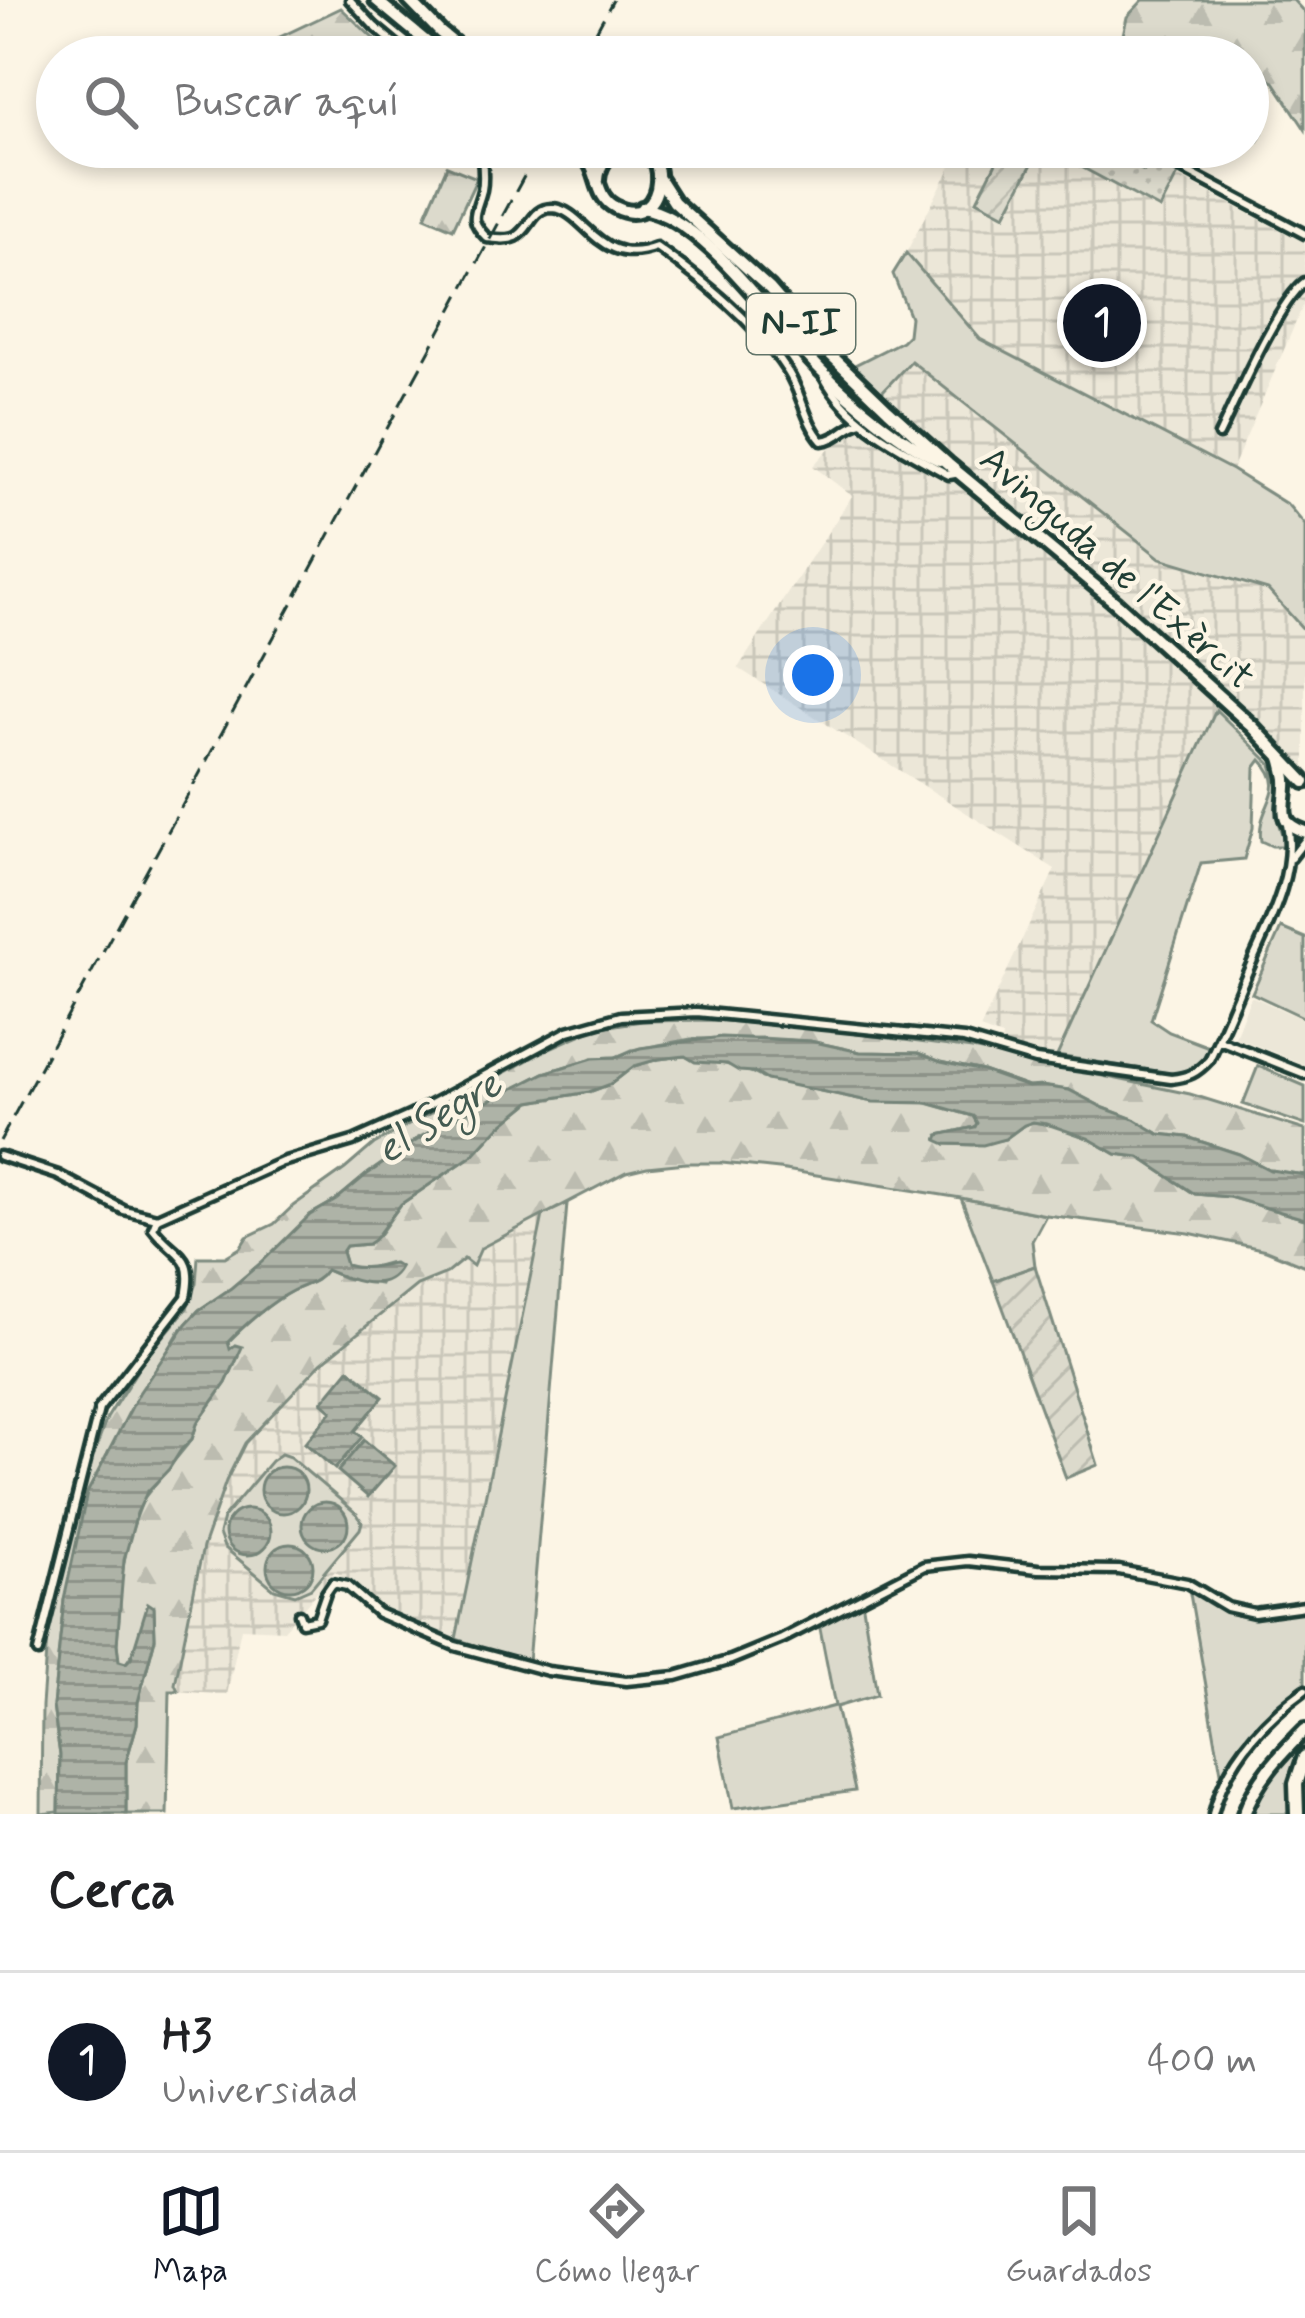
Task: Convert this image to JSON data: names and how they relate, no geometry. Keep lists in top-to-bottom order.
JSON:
{
  "streets": {
    "main road": ["N-II", "Avinguda de l'Exèrcit"]
  },
  "crossings": [
    ["N-II", "Avinguda de l'Exèrcit"]
  ],
  "water": ["el Segre"],
  "page": {
    "search": "Buscar aquí",
    "pins": "1",
    "heading": "Cerca",
    "list": [
      {
        "mark": "1",
        "name": "H3",
        "note": "Universidad",
        "value": "400 m"
      }
    ],
    "nav": ["Mapa", "Cómo llegar", "Guardados"]
  }
}
